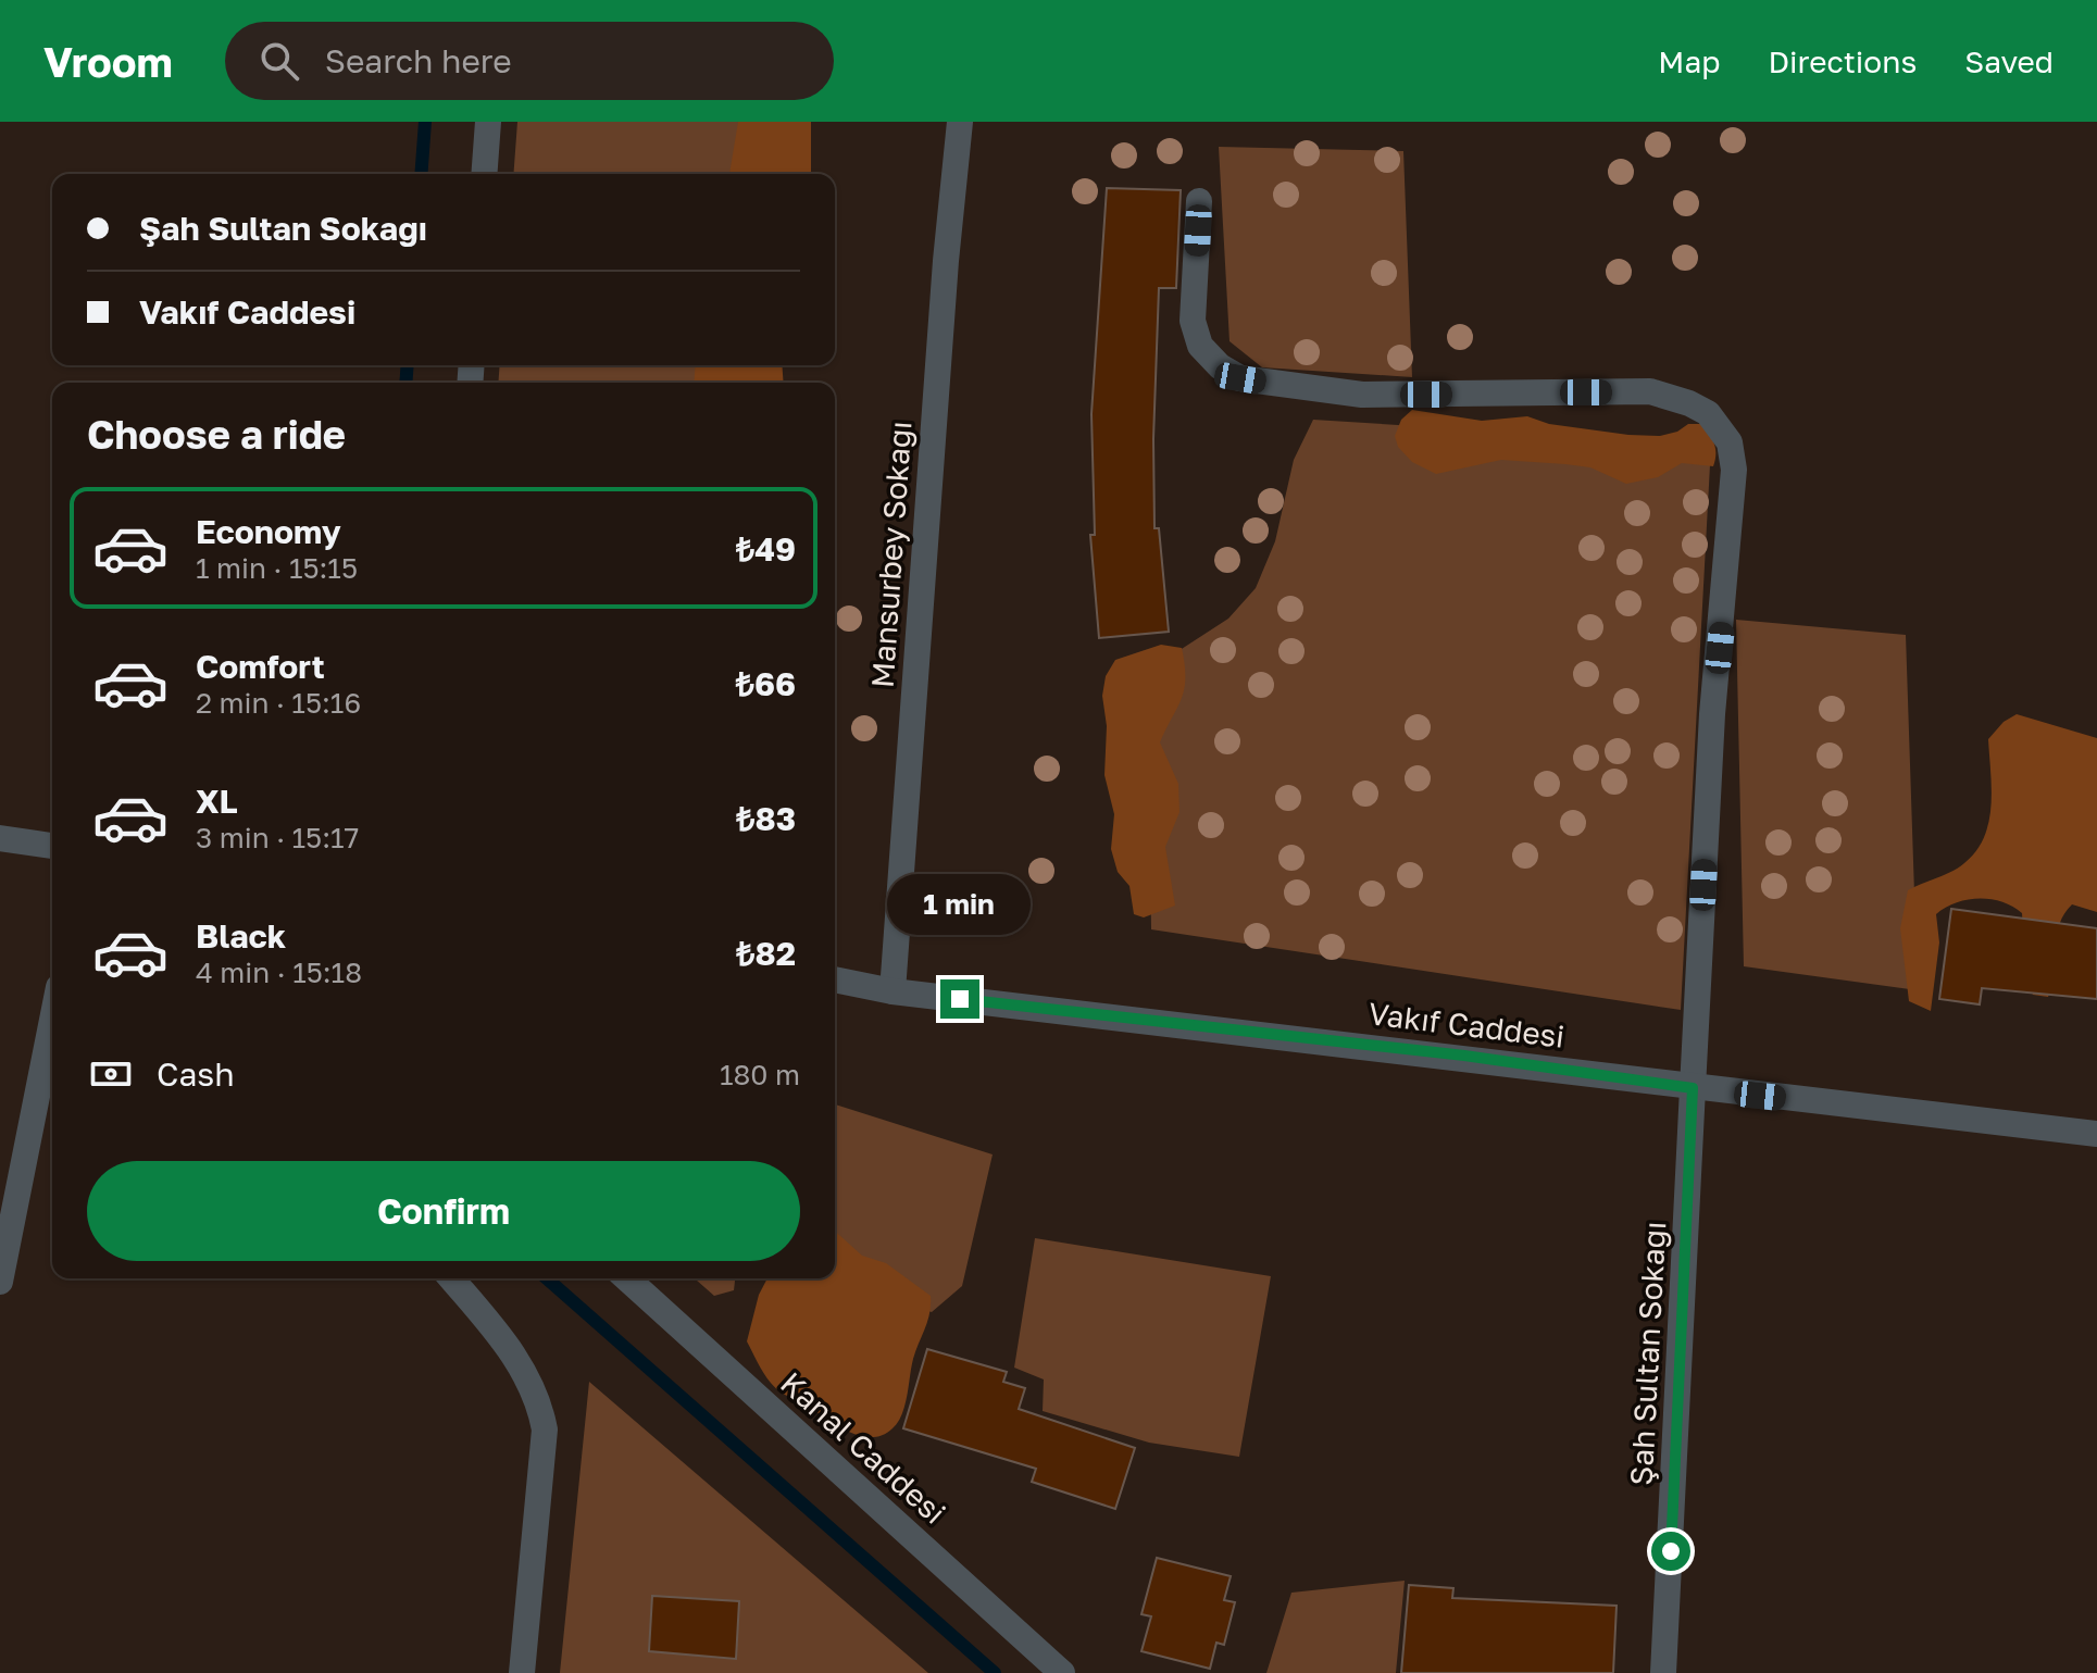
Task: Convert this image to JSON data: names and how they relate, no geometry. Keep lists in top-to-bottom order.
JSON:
{
  "streets": {
    "street": [
      "Mansurbey Sokağı",
      "Vakıf Caddesi",
      "Şah Sultan Sokağı",
      "Kanal Caddesi"
    ]
  },
  "crossings": [
    ["Mansurbey Sokağı", "Vakıf Caddesi"],
    ["Vakıf Caddesi", "Şah Sultan Sokağı"]
  ],
  "page": {
    "header": "Vroom",
    "search": "Search here",
    "nav": ["Map", "Directions", "Saved"],
    "banner": ["Şah Sultan Sokağı", "Vakıf Caddesi"],
    "heading": "Choose a ride",
    "list": [
      {
        "name": "Economy",
        "note": "1 min · 15:15",
        "value": "₺49"
      },
      {
        "name": "Comfort",
        "note": "2 min · 15:16",
        "value": "₺66"
      },
      {
        "name": "XL",
        "note": "3 min · 15:17",
        "value": "₺83"
      },
      {
        "name": "Black",
        "note": "4 min · 15:18",
        "value": "₺82"
      }
    ],
    "bubble": "1 min",
    "pay": ["Cash", "180 m"],
    "buttons": "Confirm"
  }
}
